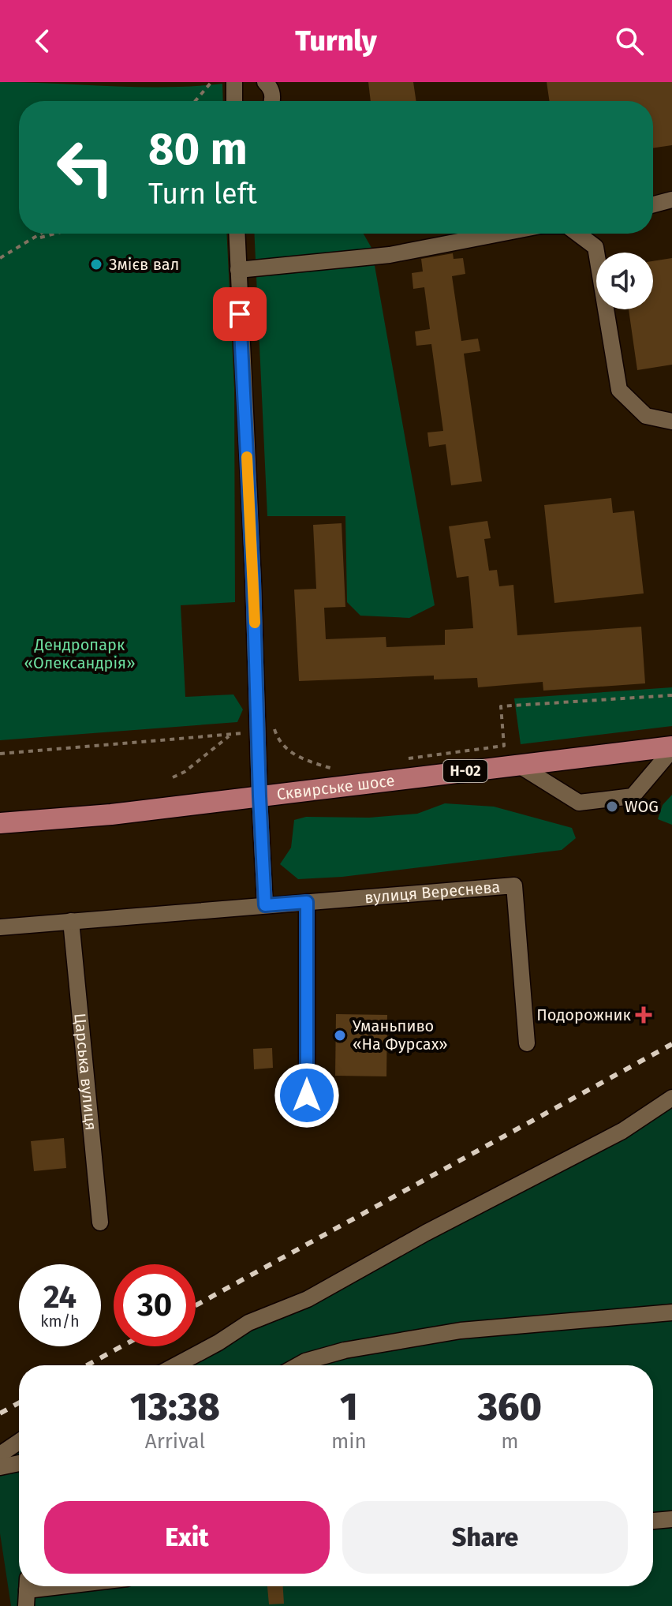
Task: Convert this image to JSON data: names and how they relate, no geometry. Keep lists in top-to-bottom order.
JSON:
{
  "streets": {
    "main road": ["Н-02", "Сквирське шосе"],
    "street": ["вулиця Вереснева", "Царська вулиця"]
  },
  "parks": ["Дендропарк «Олександрія»"],
  "places": {
    "other": ["Змієв вал", "WOG", "Уманьпиво «На Фурсах»"],
    "health": ["Подорожник"]
  },
  "page": {
    "header": "Turnly",
    "turn": ["80 m", "Turn left"],
    "speed": "24 km/h",
    "limit": "30",
    "eta": [
      "13:38",
      "Arrival",
      "1",
      "min",
      "360",
      "m"
    ],
    "buttons": ["Exit", "Share"]
  }
}
